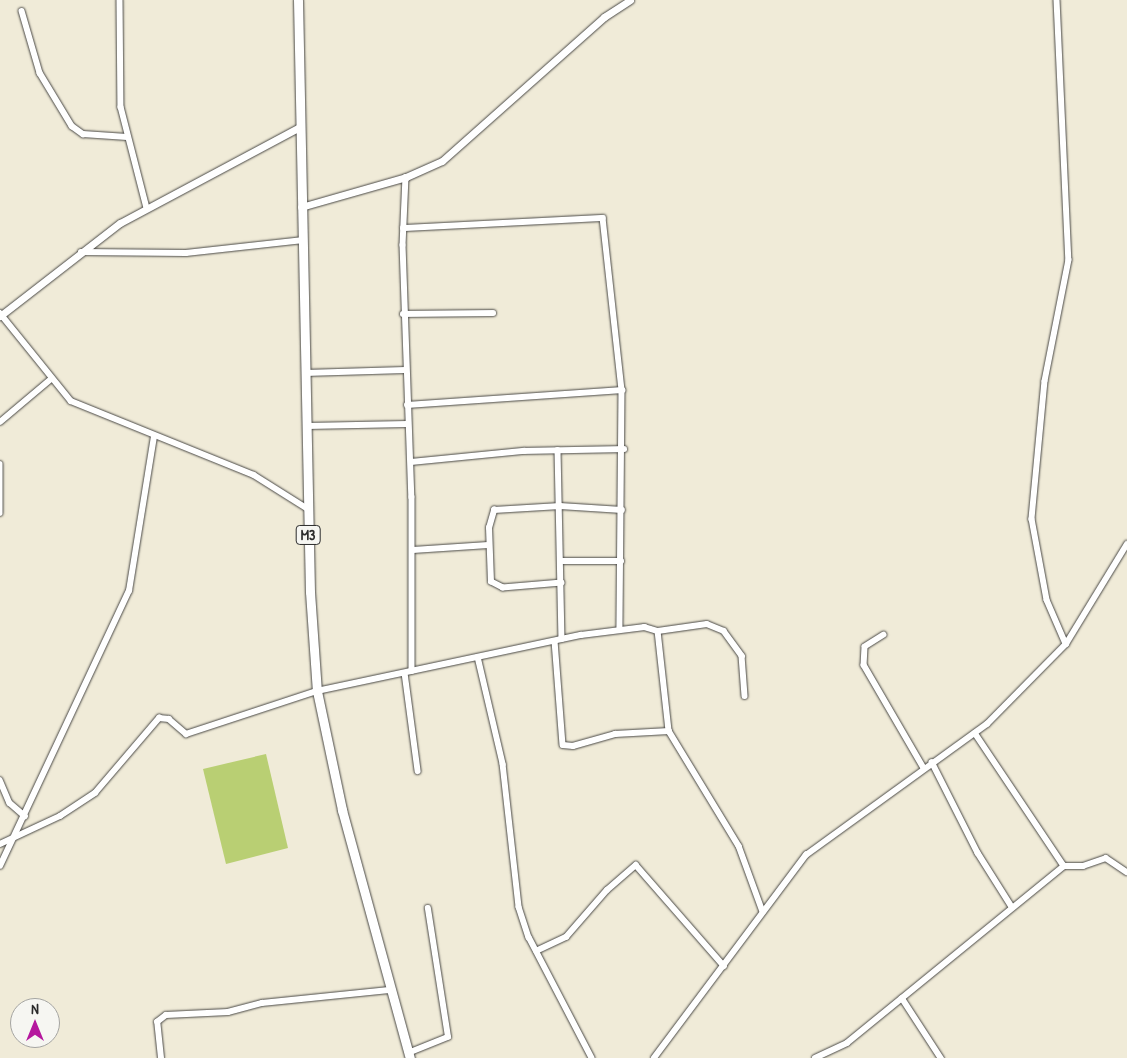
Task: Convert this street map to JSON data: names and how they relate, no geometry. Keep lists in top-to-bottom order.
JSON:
{
  "streets": {
    "main road": ["M3"]
  },
  "north": "top"
}
